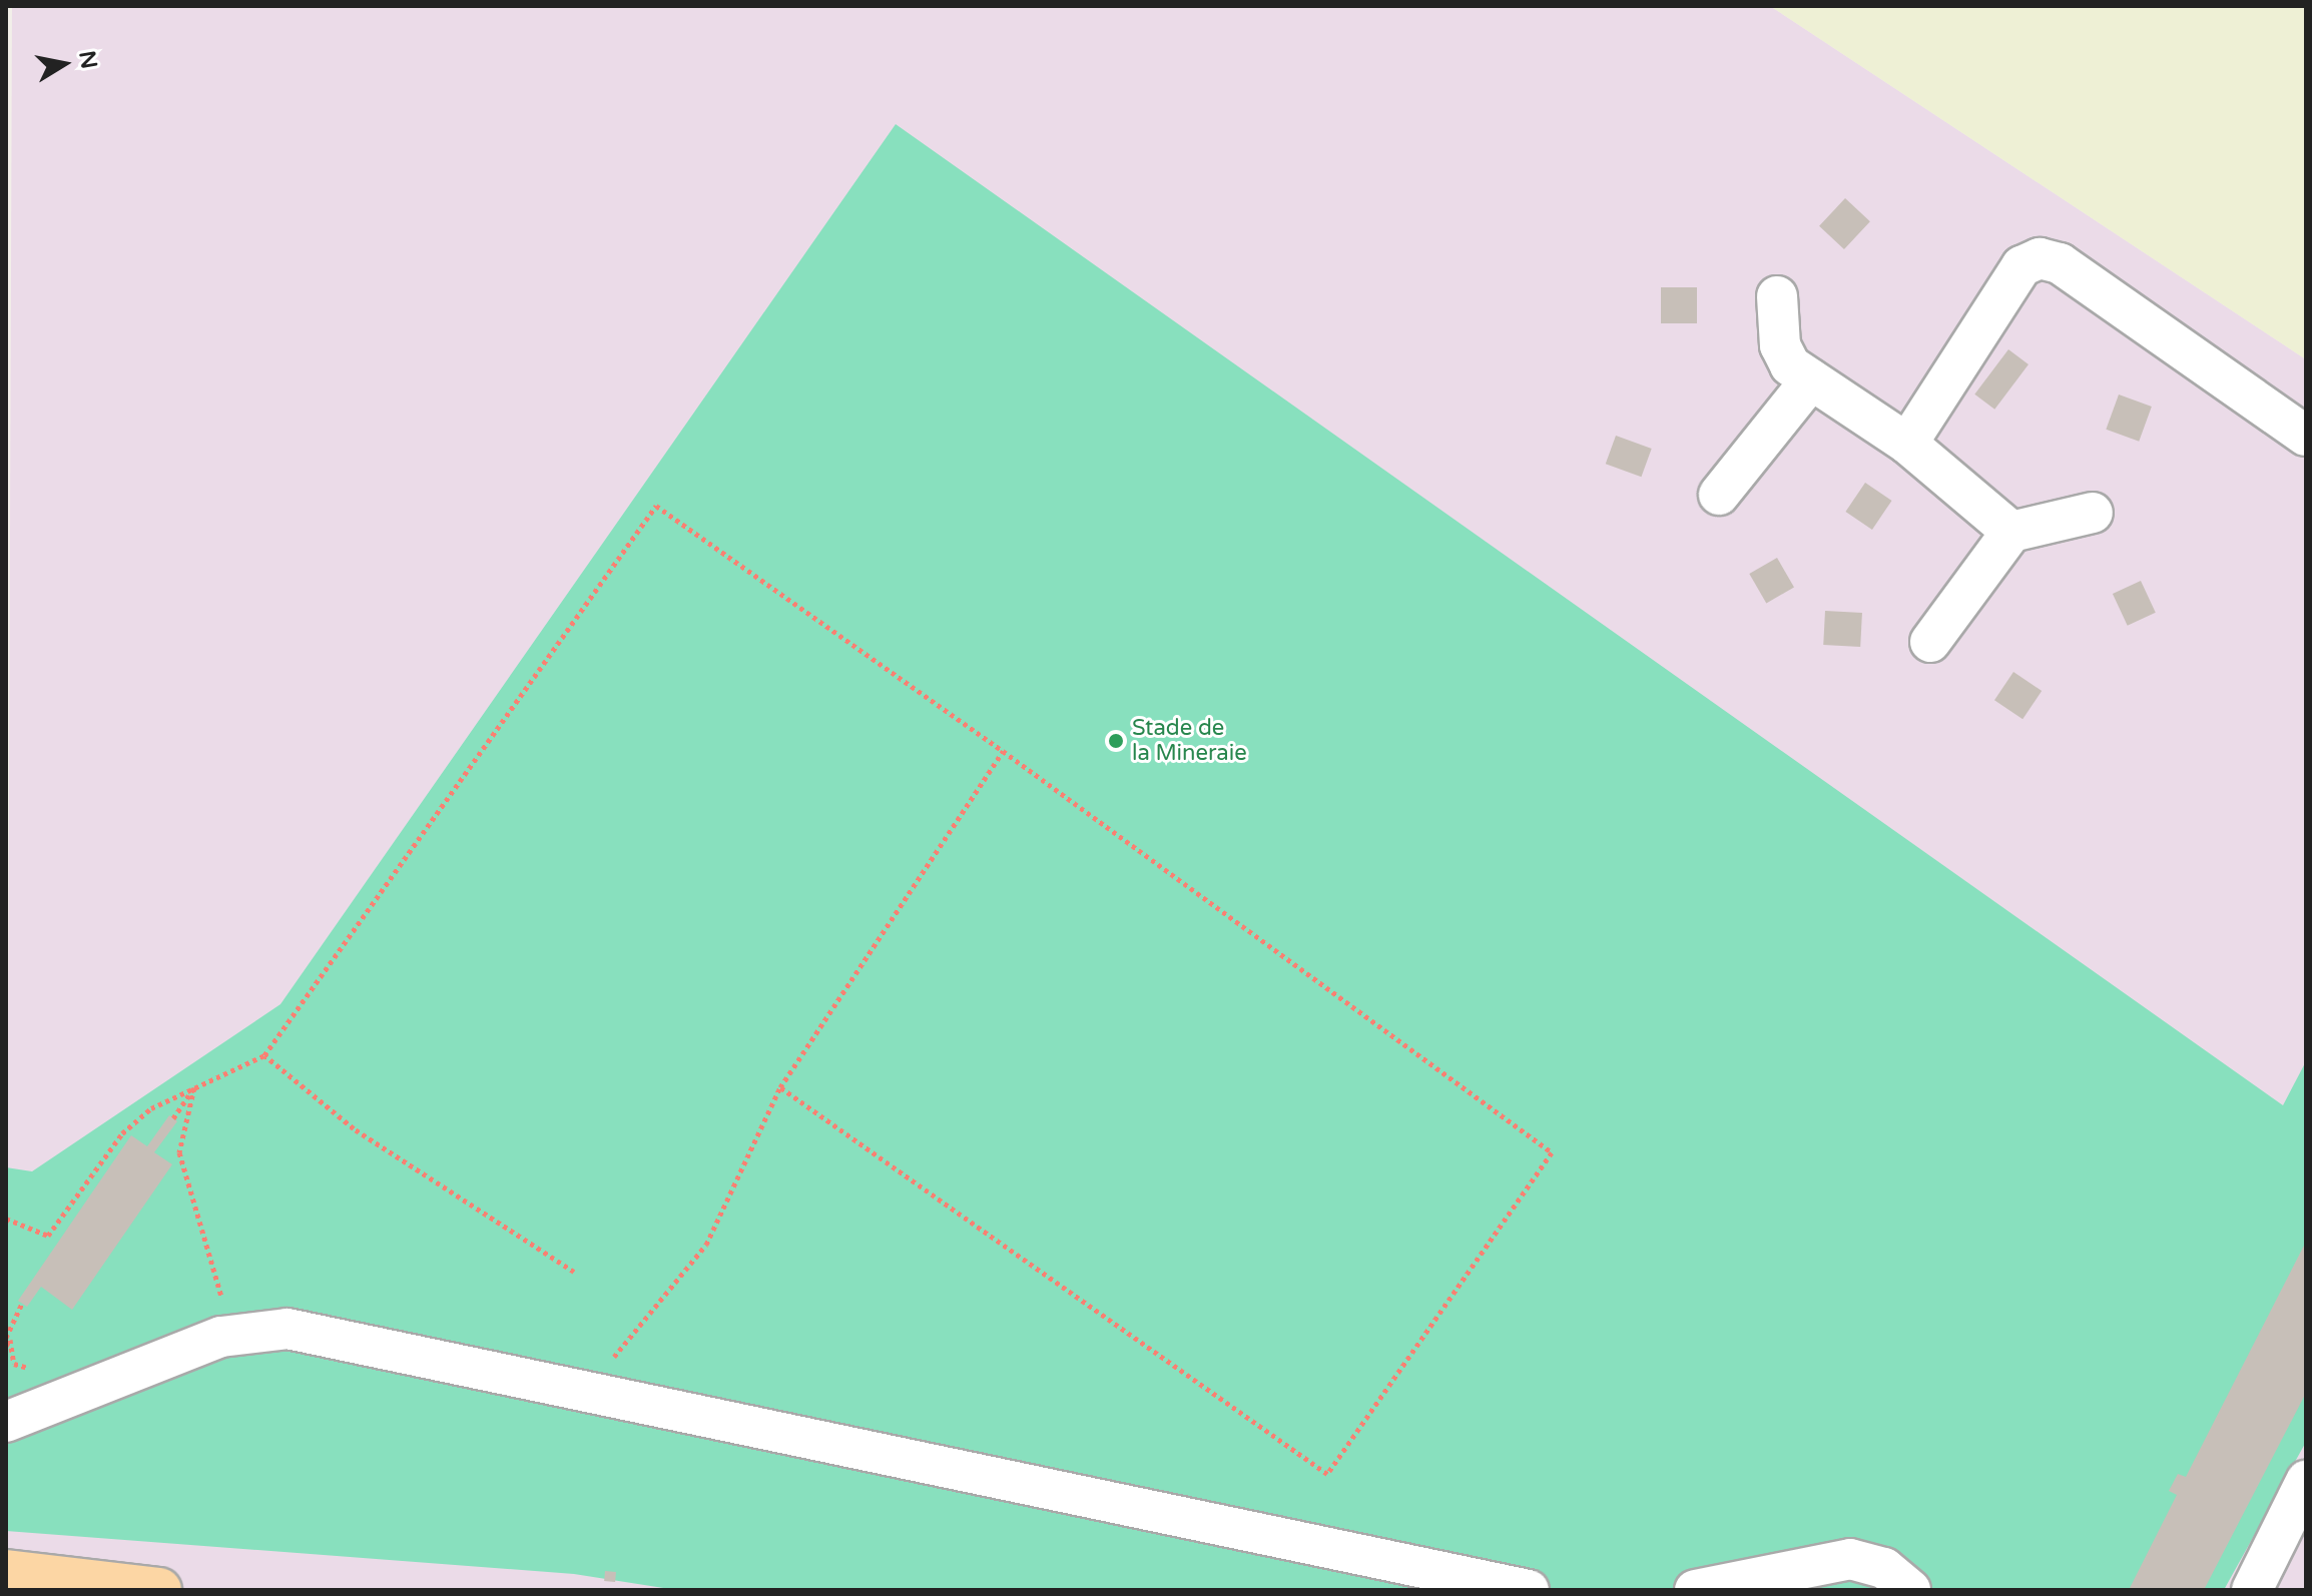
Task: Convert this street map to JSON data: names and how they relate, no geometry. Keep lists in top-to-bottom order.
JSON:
{
  "places": ["Stade de la Mineraie"],
  "north": "right"
}
